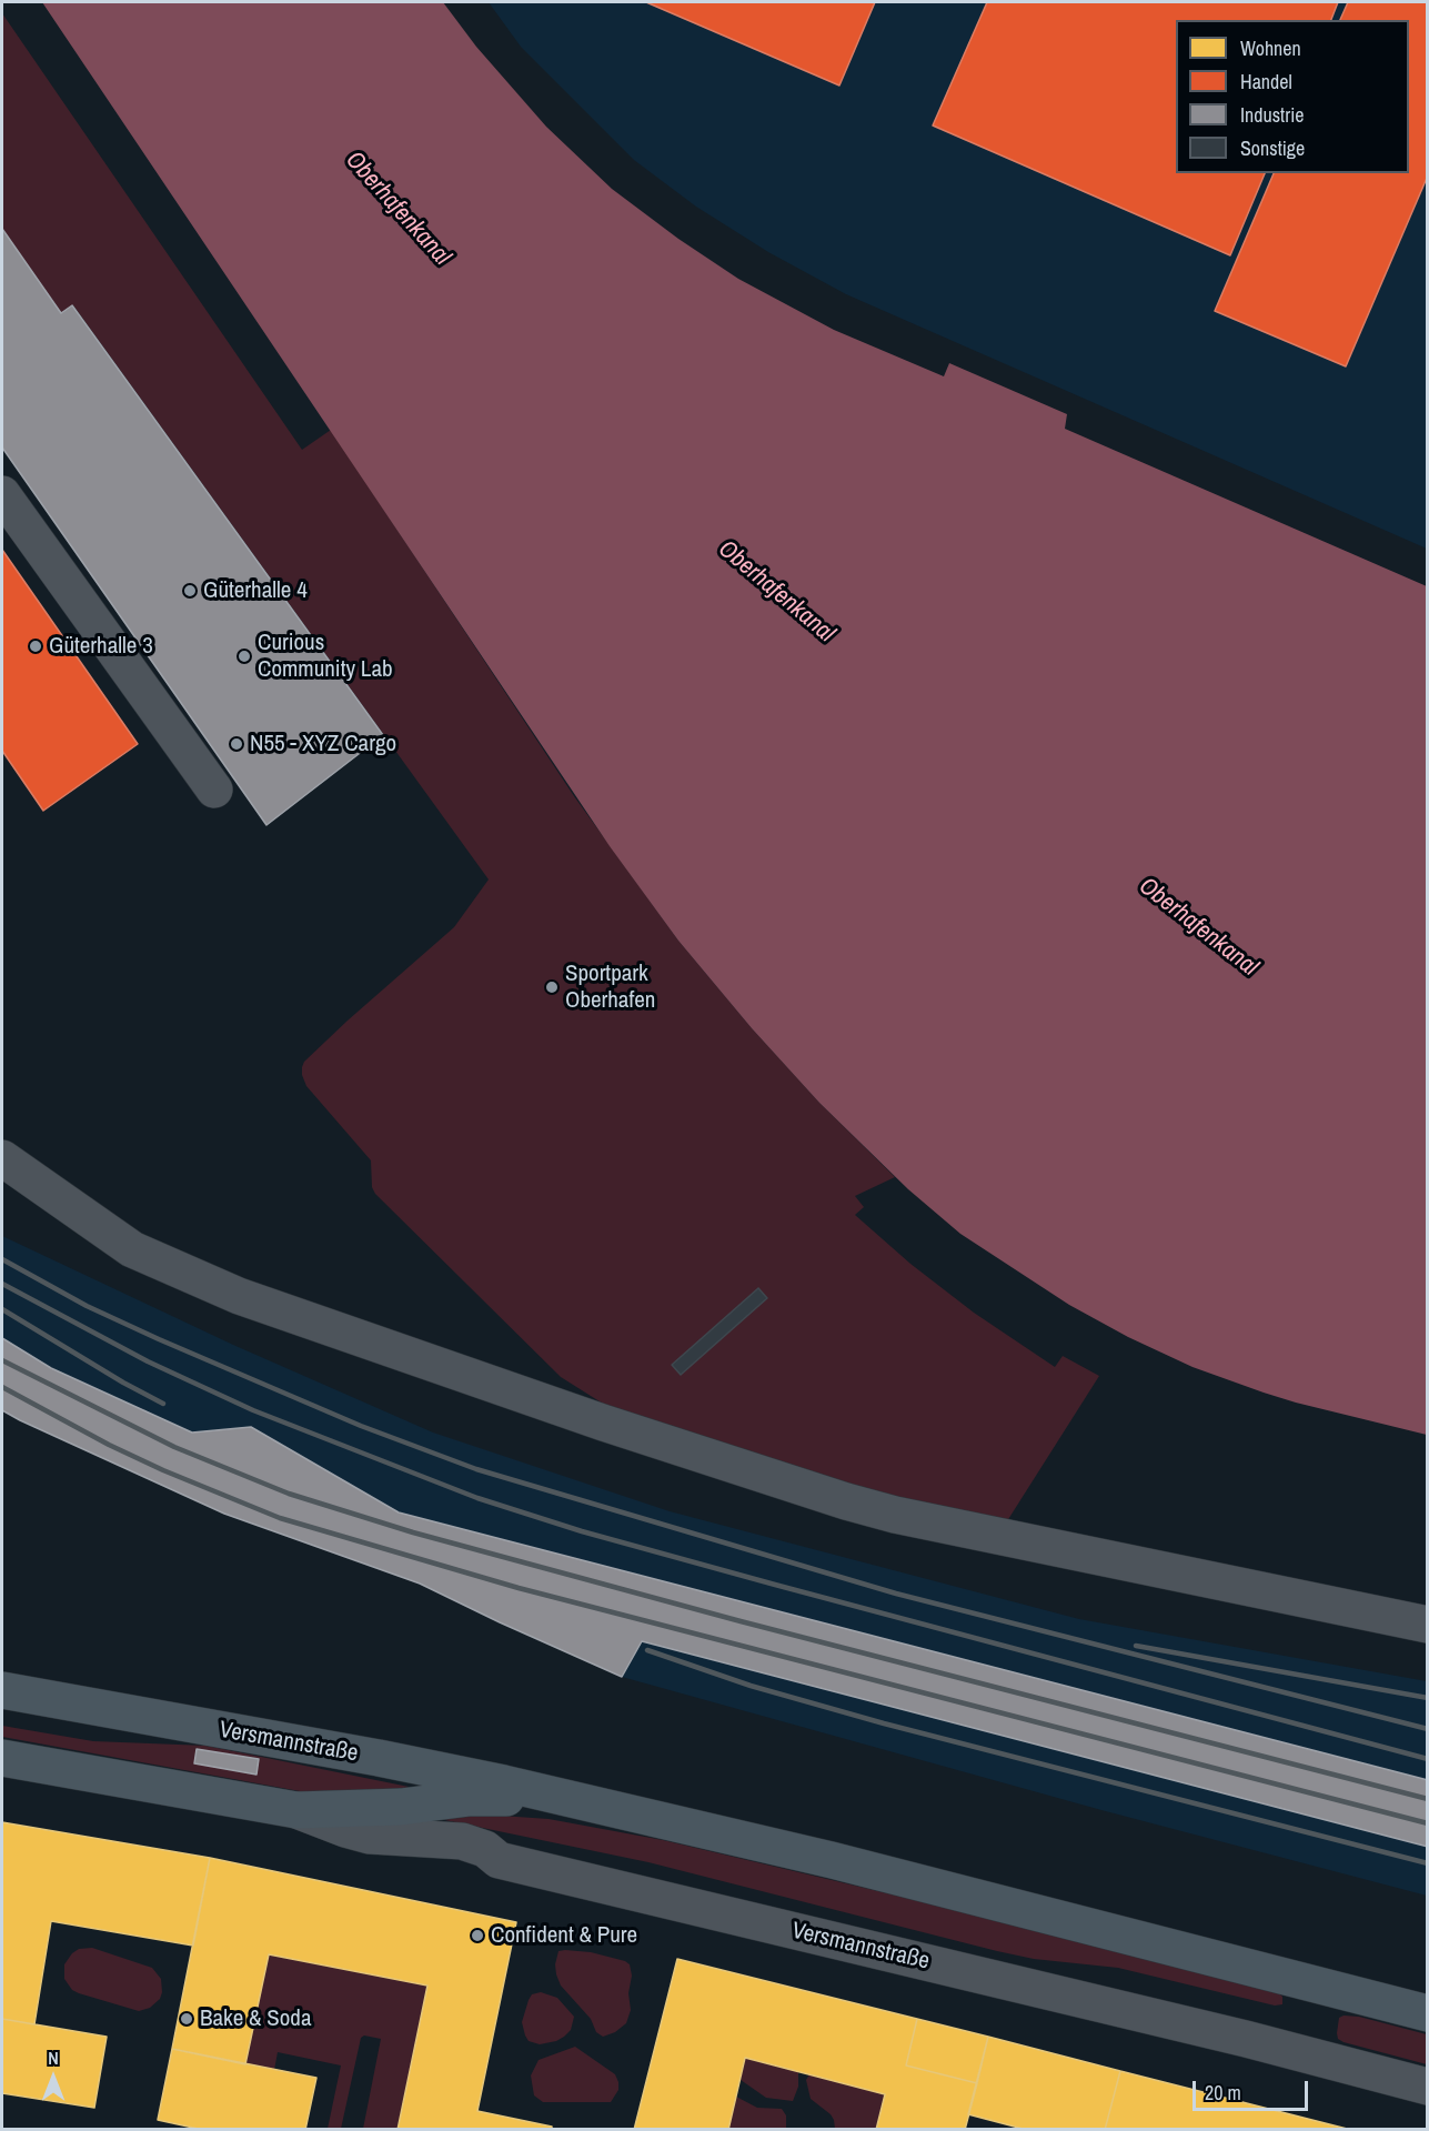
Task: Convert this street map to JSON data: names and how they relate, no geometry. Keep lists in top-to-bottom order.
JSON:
{
  "streets": {
    "main road": ["Versmannstraße"]
  },
  "water": ["Oberhafenkanal"],
  "places": [
    "Güterhalle 4",
    "Güterhalle 3",
    "Curious Community Lab",
    "N55 - XYZ Cargo",
    "Sportpark Oberhafen",
    "Confident & Pure",
    "Bake & Soda"
  ],
  "legend": [
    "Wohnen",
    "Handel",
    "Industrie",
    "Sonstige"
  ],
  "scale_bar": "20 m",
  "north": "top"
}
